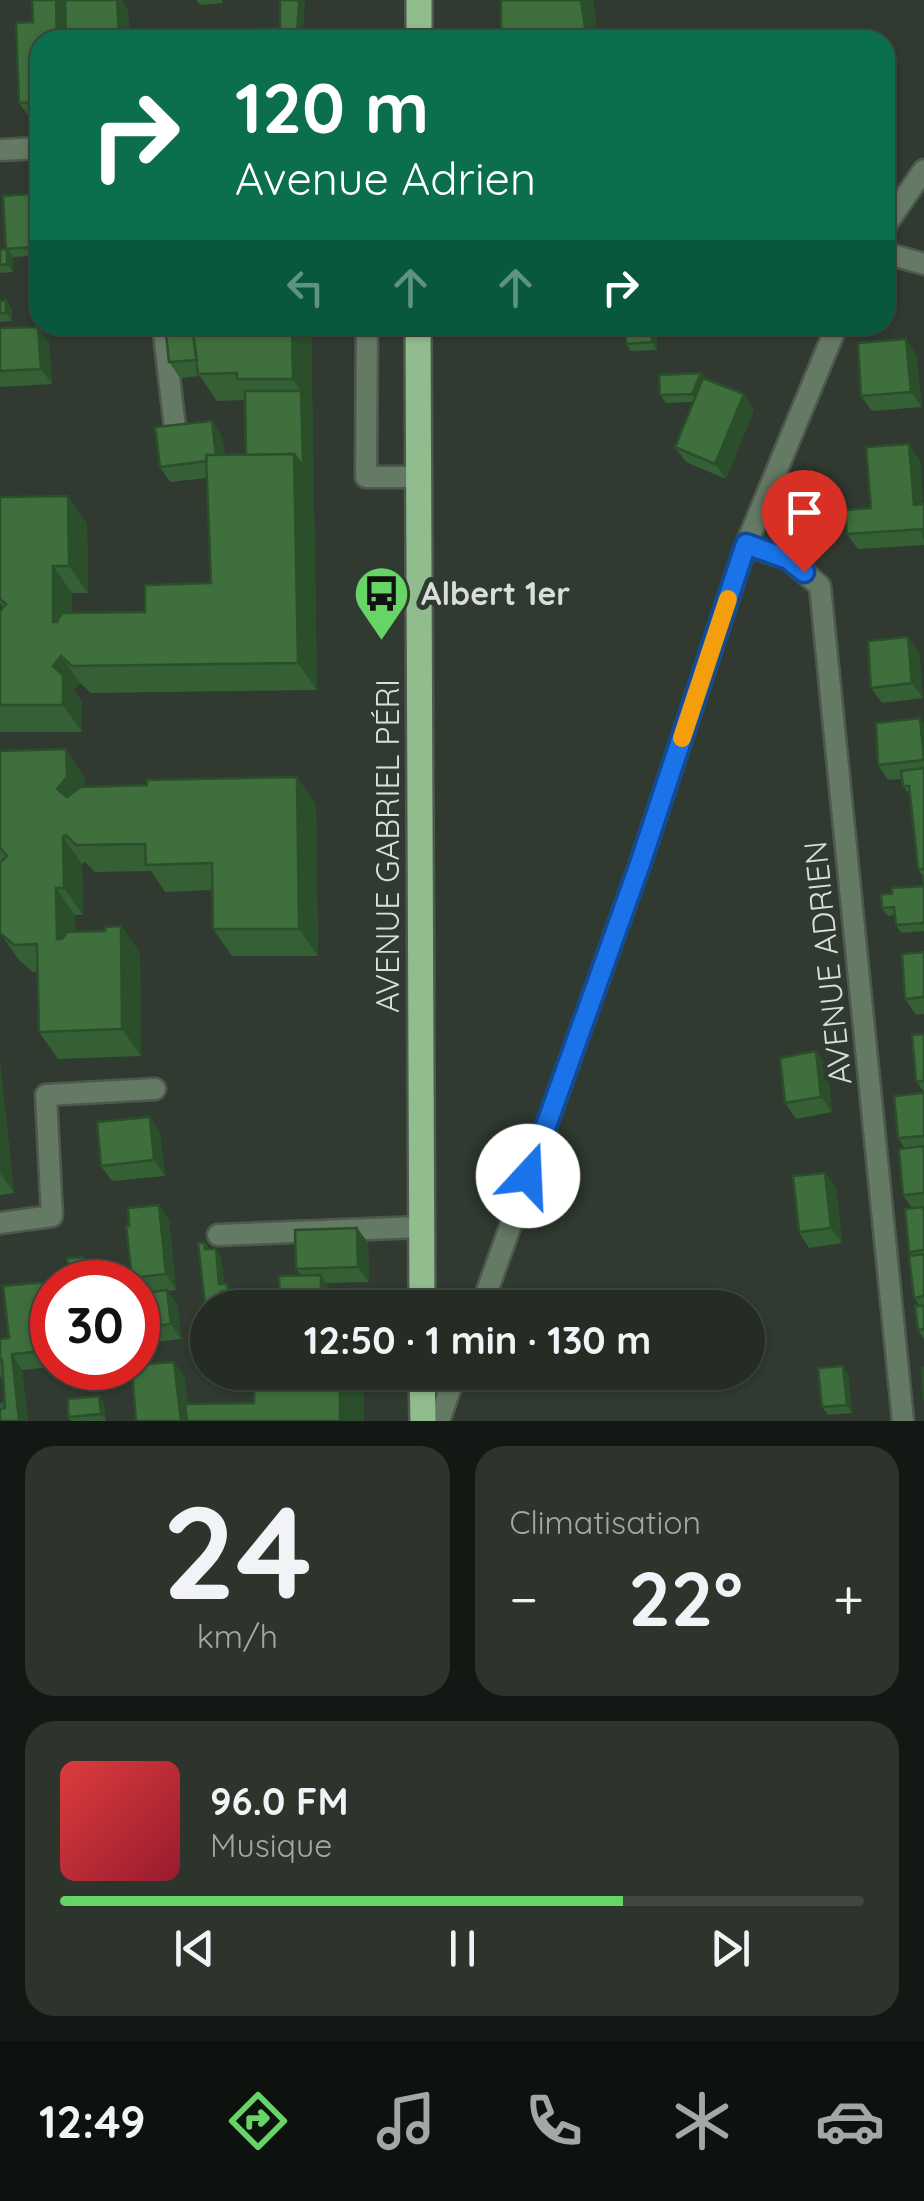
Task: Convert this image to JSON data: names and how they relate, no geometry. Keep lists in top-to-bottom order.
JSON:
{
  "streets": {
    "main road": ["AVENUE GABRIEL PÉRI"],
    "street": ["AVENUE ADRIEN"]
  },
  "places": {
    "bus stop": ["Albert 1er"]
  },
  "page": {
    "turn": ["120 m", "Avenue Adrien"],
    "limit": "30",
    "trip": "12:50 · 1 min · 130 m",
    "tile": [
      ["24", "km/h"],
      "Climatisation"
    ],
    "heat": ["−", "22°", "+"],
    "song": ["96.0 FM", "Musique"],
    "tabs": "12:49"
  }
}
